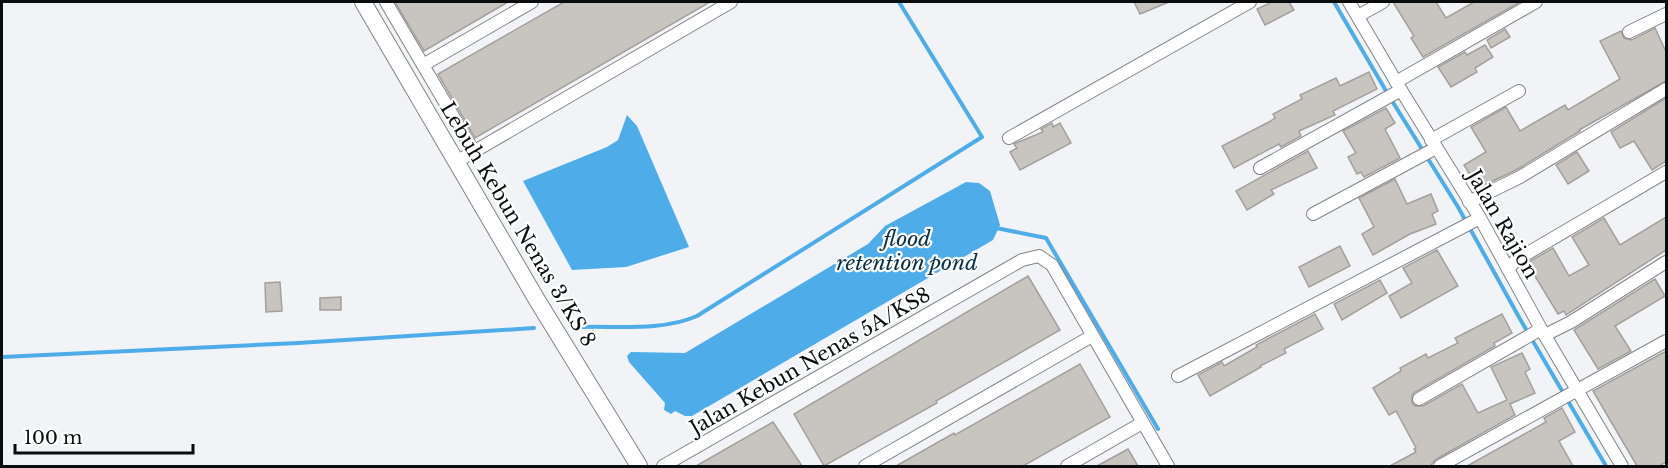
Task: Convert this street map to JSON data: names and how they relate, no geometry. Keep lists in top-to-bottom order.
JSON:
{
  "streets": {
    "street": ["Lebuh Kebun Nenas 3/KS 8", "Jalan Rajion", "Jalan Kebun Nenas 5A/KS8"]
  },
  "water": ["flood retention pond"],
  "scale_bar": "100 m"
}
